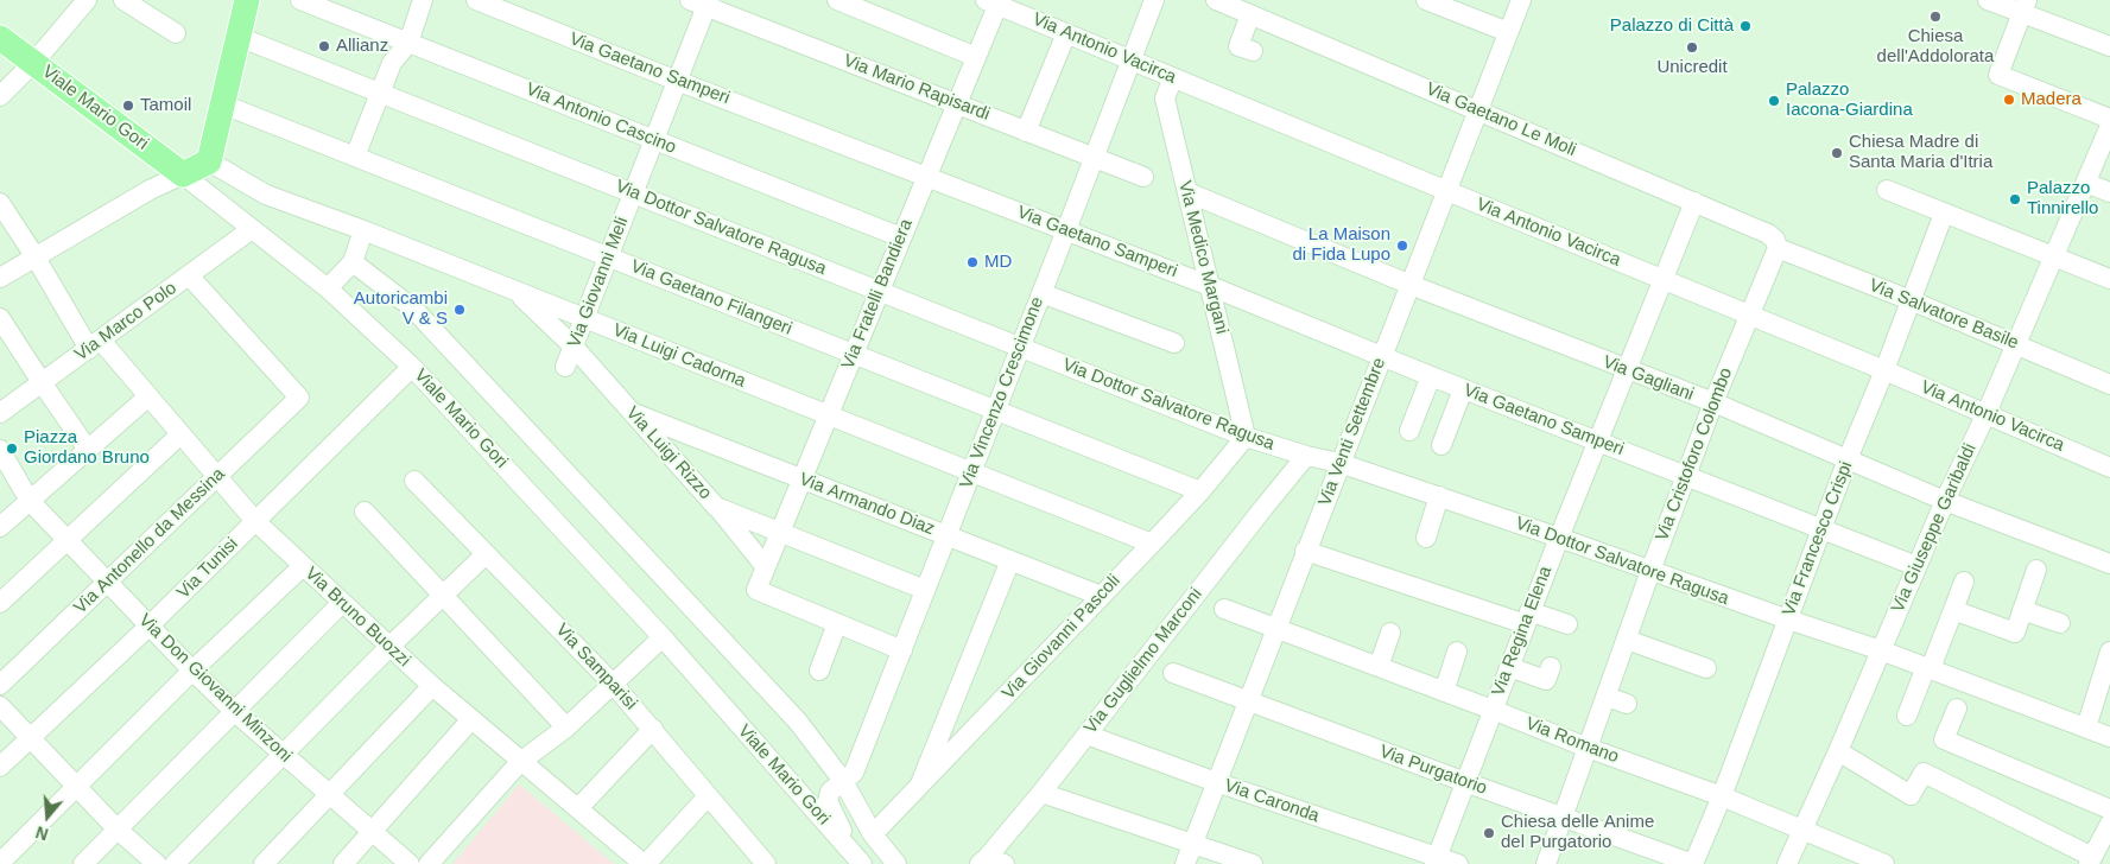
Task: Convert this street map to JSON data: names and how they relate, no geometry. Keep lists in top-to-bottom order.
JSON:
{
  "streets": {
    "main road": ["Viale Mario Gori"],
    "street": [
      "Via Antonio Vacirca",
      "Via Gaetano Samperi",
      "Via Mario Rapisardi",
      "Via Antonio Cascino",
      "Via Gaetano Le Moli",
      "Via Dottor Salvatore Ragusa",
      "Via Medico Margani",
      "Via Giovanni Meli",
      "Via Fratelli Bandiera",
      "Via Gaetano Filangeri",
      "Via Salvatore Basile",
      "Via Marco Polo",
      "Via Luigi Cadorna",
      "Via Gagliani",
      "Via Vincenzo Crescimone",
      "Via Venti Settembre",
      "Via Luigi Rizzo",
      "Via Cristoforo Colombo",
      "Via Armando Diaz",
      "Via Giuseppe Garibaldi",
      "Via Francesco Crispi",
      "Via Antonello da Messina",
      "Via Tunisi",
      "Via Bruno Buozzi",
      "Via Regina Elena",
      "Via Giovanni Pascoli",
      "Via Guglielmo Marconi",
      "Via Samparisi",
      "Via Don Giovanni Minzoni",
      "Via Romano",
      "Via Purgatorio",
      "Via Caronda"
    ]
  },
  "crossings": [
    ["Via Antonio Vacirca", "Via Medico Margani"],
    ["Via Antonio Vacirca", "Via Fratelli Bandiera"],
    ["Via Antonio Vacirca", "Via Vincenzo Crescimone"],
    ["Via Antonio Vacirca", "Via Venti Settembre"],
    ["Via Antonio Vacirca", "Via Cristoforo Colombo"],
    ["Via Antonio Vacirca", "Via Giuseppe Garibaldi"],
    ["Via Antonio Vacirca", "Via Francesco Crispi"],
    ["Via Antonio Vacirca", "Via Regina Elena"],
    ["Via Gaetano Samperi", "Via Medico Margani"],
    ["Via Gaetano Samperi", "Via Giovanni Meli"],
    ["Via Gaetano Samperi", "Via Fratelli Bandiera"],
    ["Via Gaetano Samperi", "Via Vincenzo Crescimone"],
    ["Via Gaetano Samperi", "Via Venti Settembre"],
    ["Via Gaetano Samperi", "Via Cristoforo Colombo"],
    ["Via Gaetano Samperi", "Via Giuseppe Garibaldi"],
    ["Via Gaetano Samperi", "Via Francesco Crispi"],
    ["Via Gaetano Samperi", "Via Regina Elena"],
    ["Via Mario Rapisardi", "Via Giovanni Meli"],
    ["Via Mario Rapisardi", "Via Fratelli Bandiera"],
    ["Via Mario Rapisardi", "Via Vincenzo Crescimone"],
    ["Viale Mario Gori", "Via Marco Polo"],
    ["Viale Mario Gori", "Via Vincenzo Crescimone"],
    ["Viale Mario Gori", "Via Tunisi"],
    ["Viale Mario Gori", "Via Giovanni Pascoli"],
    ["Via Antonio Cascino", "Via Giovanni Meli"],
    ["Via Antonio Cascino", "Via Fratelli Bandiera"],
    ["Via Gaetano Le Moli", "Via Salvatore Basile"],
    ["Via Gaetano Le Moli", "Via Venti Settembre"],
    ["Via Gaetano Le Moli", "Via Cristoforo Colombo"],
    ["Via Gaetano Le Moli", "Via Regina Elena"],
    ["Via Dottor Salvatore Ragusa", "Via Medico Margani"],
    ["Via Dottor Salvatore Ragusa", "Via Giovanni Meli"],
    ["Via Dottor Salvatore Ragusa", "Via Fratelli Bandiera"],
    ["Via Dottor Salvatore Ragusa", "Via Vincenzo Crescimone"],
    ["Via Dottor Salvatore Ragusa", "Via Venti Settembre"],
    ["Via Dottor Salvatore Ragusa", "Via Cristoforo Colombo"],
    ["Via Dottor Salvatore Ragusa", "Via Giuseppe Garibaldi"],
    ["Via Dottor Salvatore Ragusa", "Via Francesco Crispi"],
    ["Via Dottor Salvatore Ragusa", "Via Regina Elena"],
    ["Via Dottor Salvatore Ragusa", "Via Giovanni Pascoli"],
    ["Via Dottor Salvatore Ragusa", "Via Guglielmo Marconi"],
    ["Via Medico Margani", "Via Gagliani"],
    ["Via Medico Margani", "Via Giovanni Pascoli"],
    ["Via Giovanni Meli", "Via Gaetano Filangeri"],
    ["Via Giovanni Meli", "Via Luigi Cadorna"],
    ["Via Giovanni Meli", "Via Luigi Rizzo"],
    ["Via Fratelli Bandiera", "Via Gaetano Filangeri"],
    ["Via Fratelli Bandiera", "Via Luigi Cadorna"],
    ["Via Fratelli Bandiera", "Via Luigi Rizzo"],
    ["Via Fratelli Bandiera", "Via Armando Diaz"],
    ["Via Gaetano Filangeri", "Via Vincenzo Crescimone"],
    ["Via Gaetano Filangeri", "Via Giovanni Pascoli"],
    ["Via Salvatore Basile", "Via Cristoforo Colombo"],
    ["Via Salvatore Basile", "Via Giuseppe Garibaldi"],
    ["Via Salvatore Basile", "Via Francesco Crispi"],
    ["Via Marco Polo", "Via Antonello da Messina"],
    ["Via Marco Polo", "Via Bruno Buozzi"],
    ["Via Luigi Cadorna", "Via Vincenzo Crescimone"],
    ["Via Luigi Cadorna", "Via Luigi Rizzo"],
    ["Via Luigi Cadorna", "Via Giovanni Pascoli"],
    ["Via Gagliani", "Via Venti Settembre"],
    ["Via Gagliani", "Via Cristoforo Colombo"],
    ["Via Gagliani", "Via Giuseppe Garibaldi"],
    ["Via Gagliani", "Via Francesco Crispi"],
    ["Via Gagliani", "Via Regina Elena"],
    ["Via Vincenzo Crescimone", "Via Luigi Rizzo"],
    ["Via Vincenzo Crescimone", "Via Armando Diaz"],
    ["Via Venti Settembre", "Via Romano"],
    ["Via Venti Settembre", "Via Purgatorio"],
    ["Via Venti Settembre", "Via Caronda"],
    ["Via Luigi Rizzo", "Via Armando Diaz"],
    ["Via Cristoforo Colombo", "Via Romano"],
    ["Via Cristoforo Colombo", "Via Purgatorio"],
    ["Via Armando Diaz", "Via Giovanni Pascoli"],
    ["Via Giuseppe Garibaldi", "Via Romano"],
    ["Via Francesco Crispi", "Via Romano"],
    ["Via Francesco Crispi", "Via Purgatorio"],
    ["Via Antonello da Messina", "Via Bruno Buozzi"],
    ["Via Antonello da Messina", "Via Don Giovanni Minzoni"],
    ["Via Tunisi", "Via Bruno Buozzi"],
    ["Via Tunisi", "Via Don Giovanni Minzoni"],
    ["Via Regina Elena", "Via Romano"],
    ["Via Regina Elena", "Via Purgatorio"],
    ["Via Regina Elena", "Via Caronda"],
    ["Via Guglielmo Marconi", "Via Caronda"]
  ],
  "places": [
    "Chiesa dell'Addolorata",
    "Palazzo di Città",
    "Allianz",
    "Unicredit",
    "Madera",
    "Palazzo Iacona-Giardina",
    "Tamoil",
    "Chiesa Madre di Santa Maria d'Itria",
    "Palazzo Tinnirello",
    "La Maison di Fida Lupo",
    "MD",
    "Autoricambi V & S",
    "Piazza Giordano Bruno",
    "Chiesa delle Anime del Purgatorio"
  ],
  "north": "bottom"
}
